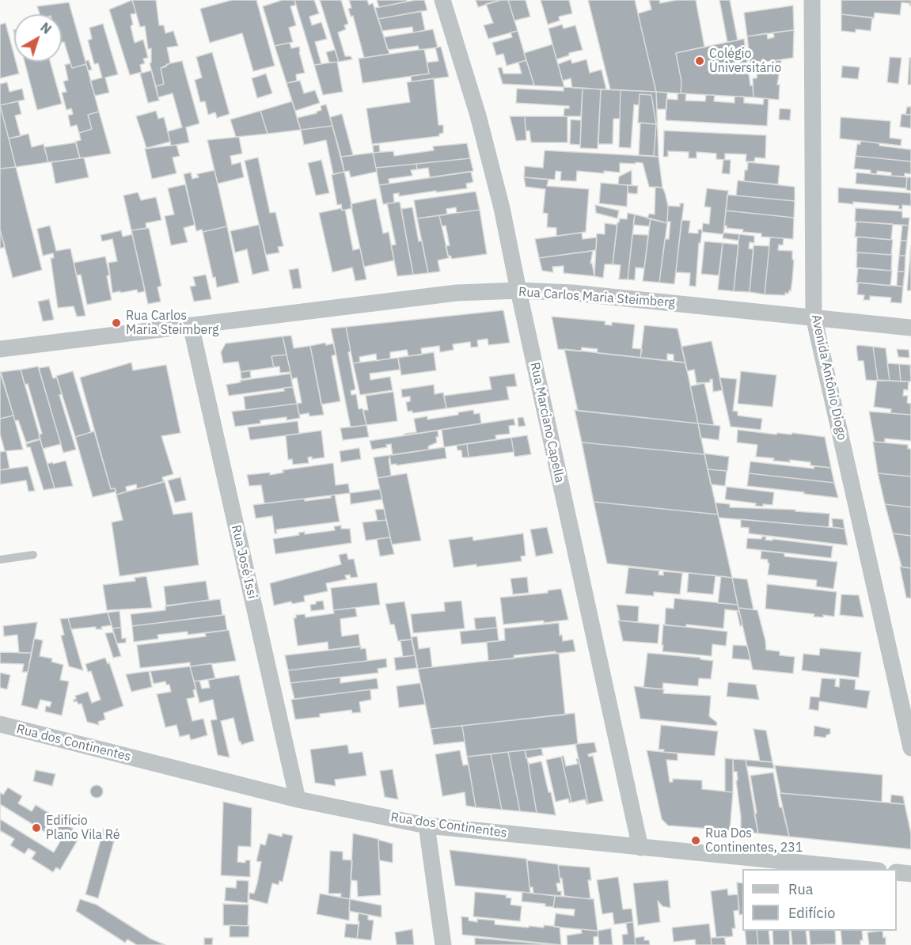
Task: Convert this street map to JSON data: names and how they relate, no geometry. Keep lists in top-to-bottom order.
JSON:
{
  "streets": {
    "street": [
      "Rua Carlos Maria Steimberg",
      "Avenida Antônio Diogo",
      "Rua Marciano Capella",
      "Rua José Issi",
      "Rua dos Continentes"
    ]
  },
  "crossings": [
    ["Rua Carlos Maria Steimberg", "Avenida Antônio Diogo"],
    ["Rua Carlos Maria Steimberg", "Rua Marciano Capella"],
    ["Rua Carlos Maria Steimberg", "Rua José Issi"],
    ["Rua Marciano Capella", "Rua dos Continentes"],
    ["Rua José Issi", "Rua dos Continentes"]
  ],
  "places": [
    "Colégio Universitário",
    "Rua Carlos Maria Steimberg",
    "Edifício Plano Vila Ré",
    "Rua Dos Continentes, 231"
  ],
  "legend": ["Rua", "Edifício"],
  "north": "top right"
}
